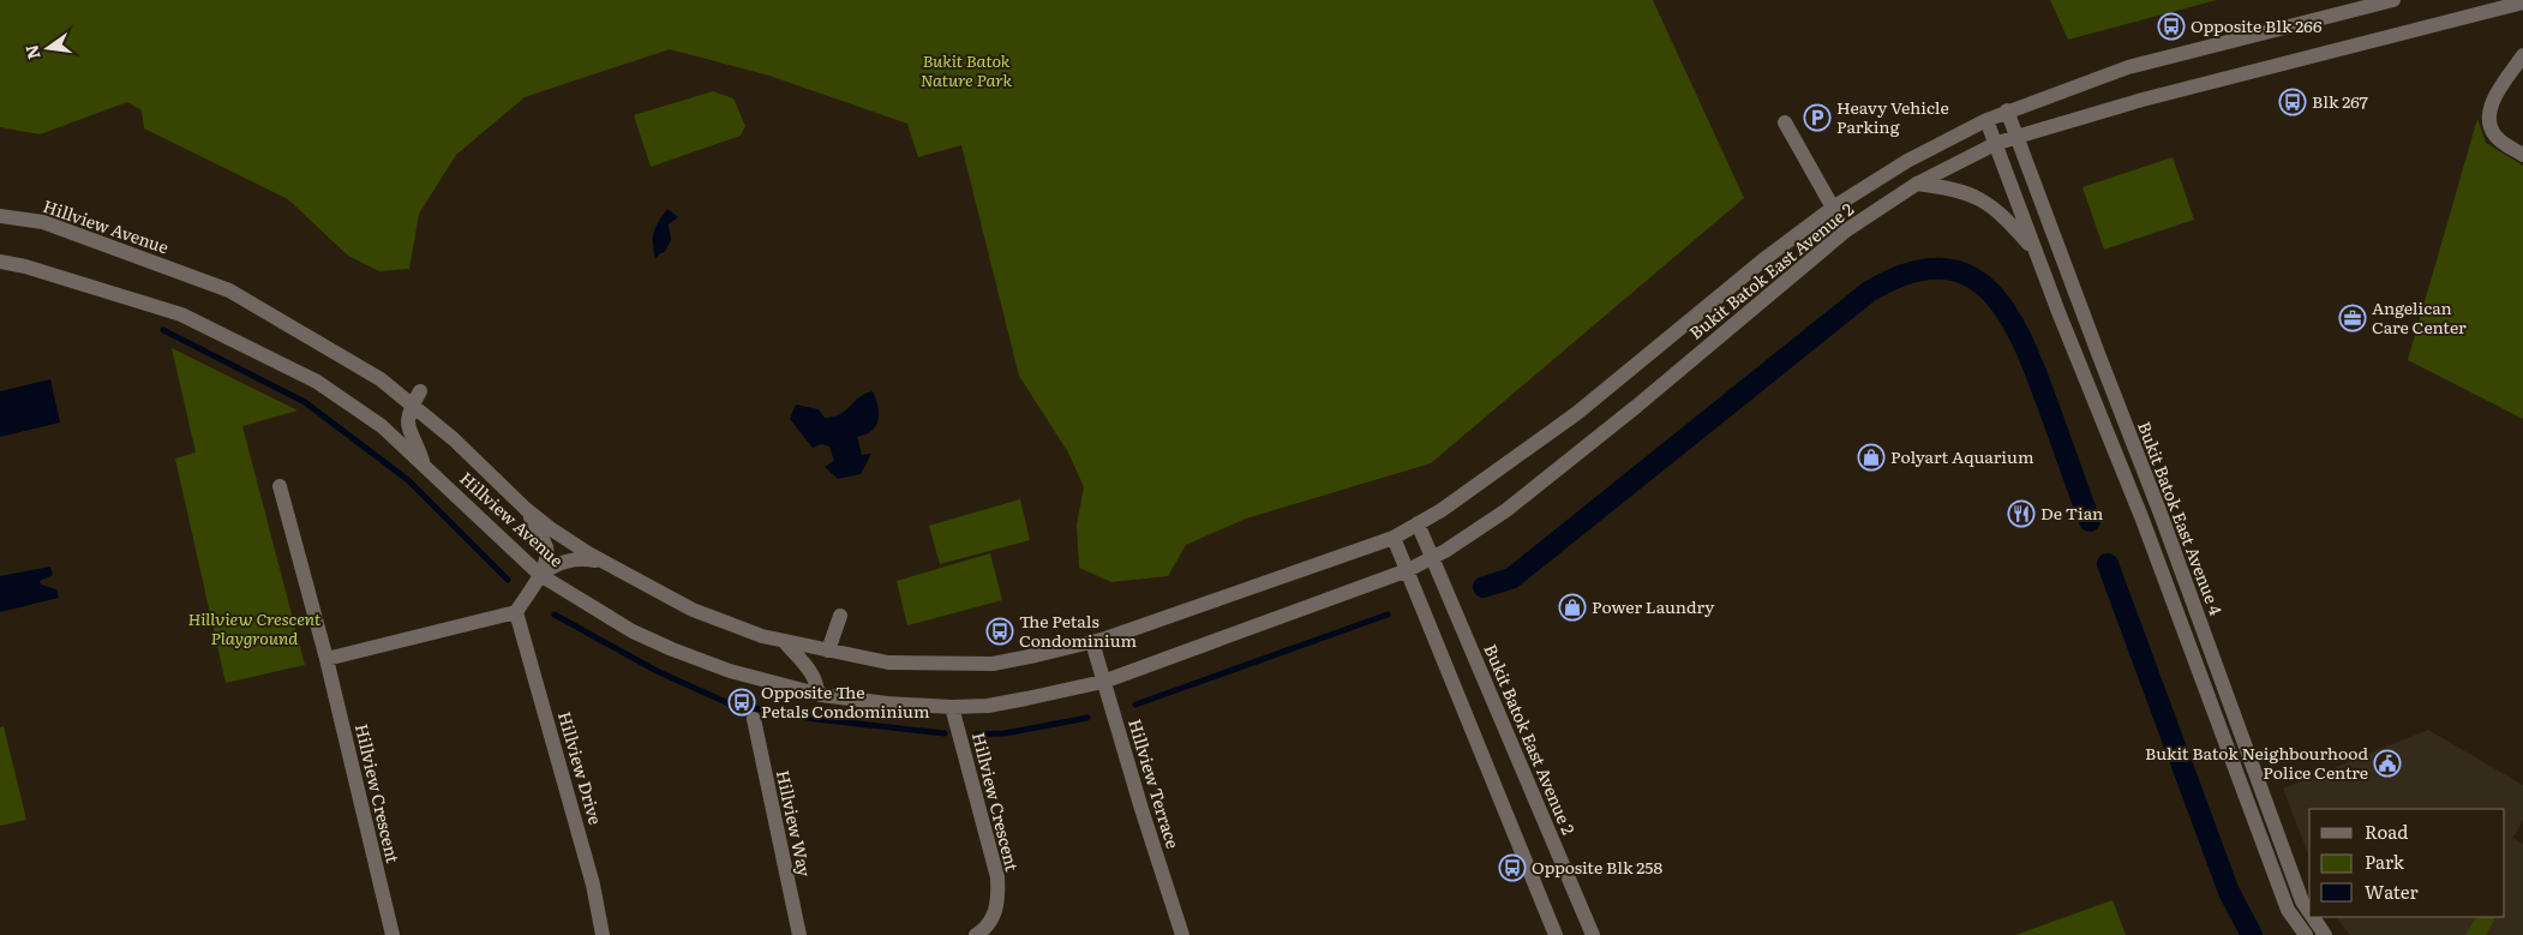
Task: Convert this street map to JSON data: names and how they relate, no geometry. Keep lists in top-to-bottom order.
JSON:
{
  "streets": {
    "street": [
      "Hillview Avenue",
      "Bukit Batok East Avenue 2",
      "Bukit Batok East Avenue 4",
      "Hillview Drive",
      "Hillview Terrace",
      "Hillview Crescent",
      "Hillview Way"
    ]
  },
  "crossings": [
    ["Hillview Avenue", "Bukit Batok East Avenue 2"],
    ["Hillview Avenue", "Hillview Terrace"],
    ["Hillview Avenue", "Hillview Crescent"],
    ["Bukit Batok East Avenue 2", "Bukit Batok East Avenue 4"],
    ["Bukit Batok East Avenue 2", "Hillview Terrace"]
  ],
  "parks": ["Bukit Batok Nature Park", "Hillview Crescent Playground"],
  "places": {
    "bus stop": [
      "Opposite Blk 266",
      "Blk 267",
      "The Petals Condominium",
      "Opposite The Petals Condominium",
      "Opposite Blk 258"
    ],
    "parking": ["Heavy Vehicle Parking"],
    "office": ["Angelican Care Center"],
    "shop": ["Polyart Aquarium", "Power Laundry"],
    "restaurant": ["De Tian"],
    "public building": ["Bukit Batok Neighbourhood Police Centre"]
  },
  "legend": ["Road", "Park", "Water"],
  "north": "left"
}
